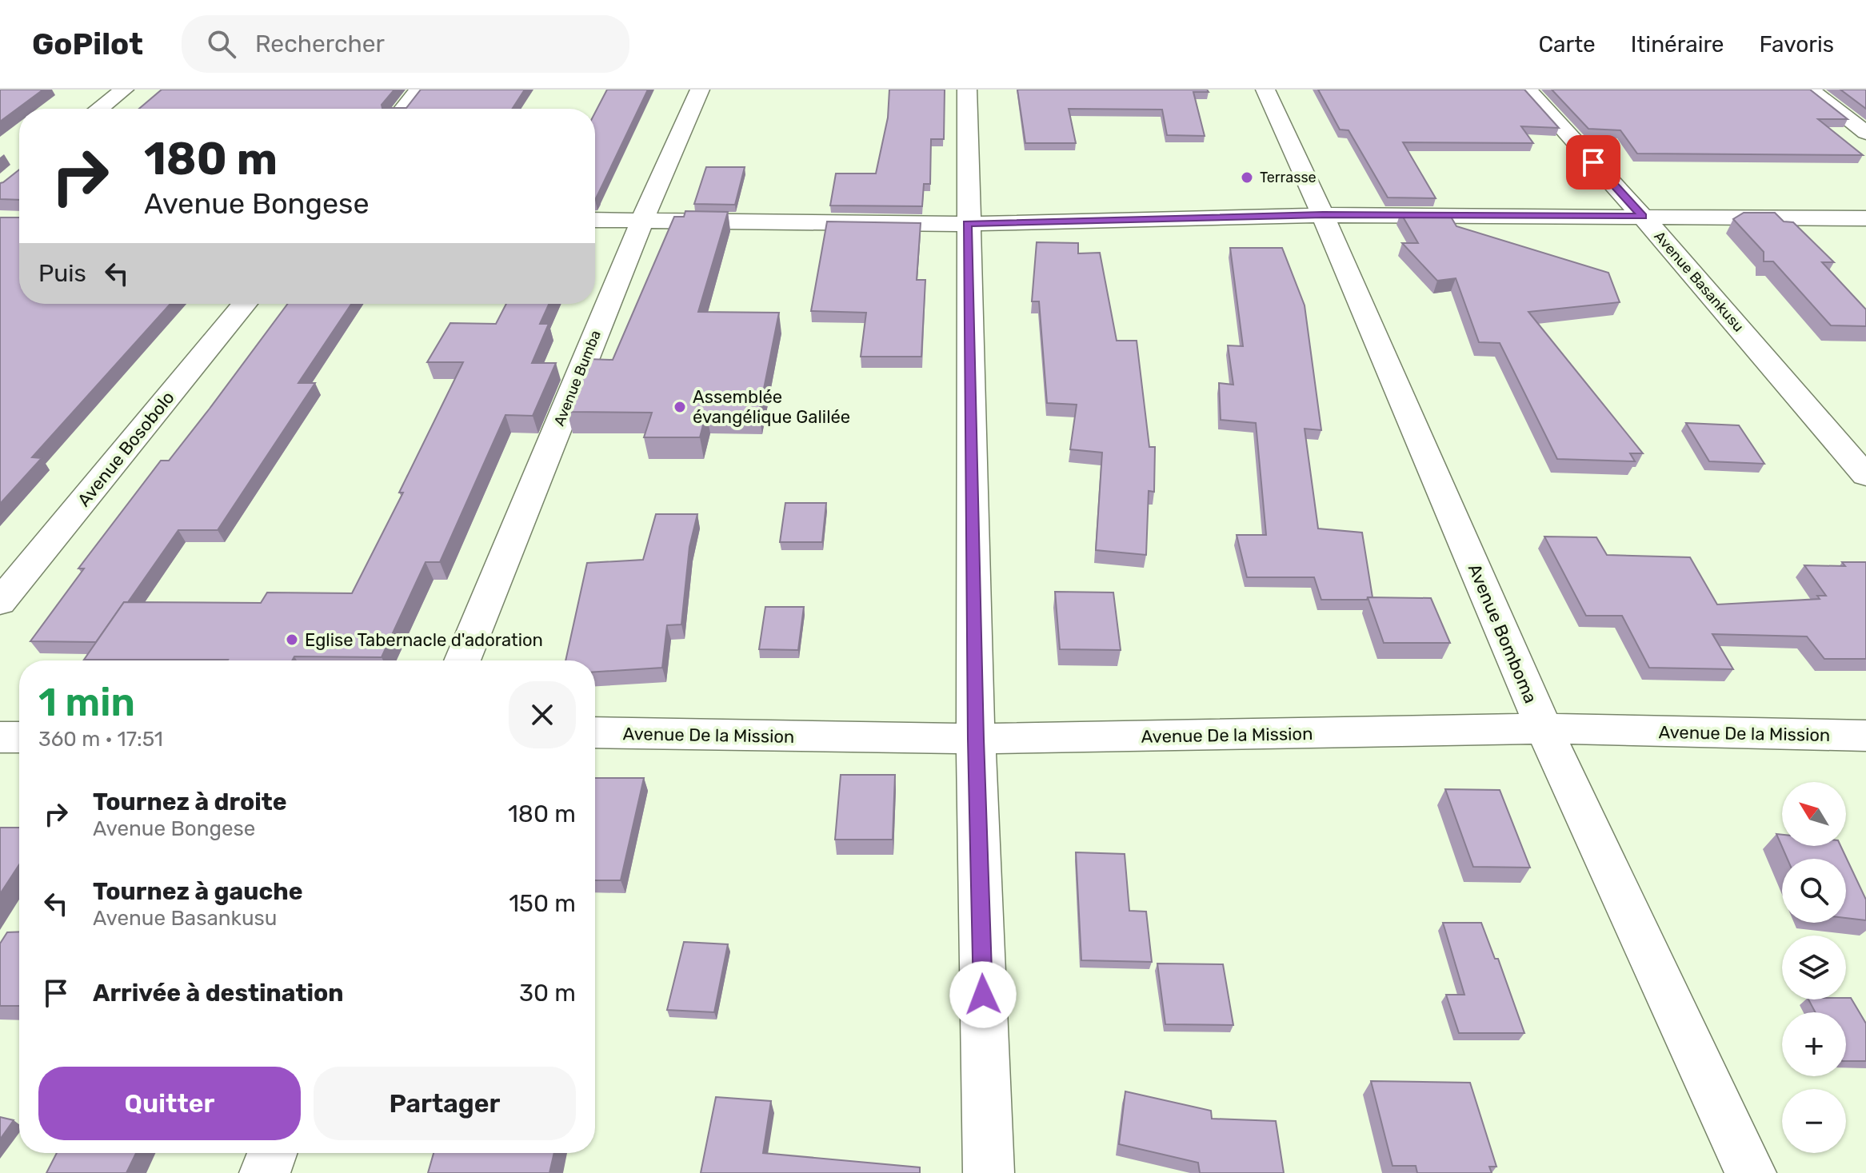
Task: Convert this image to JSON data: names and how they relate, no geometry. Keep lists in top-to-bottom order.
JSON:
{
  "streets": {
    "street": [
      "Avenue Basankusu",
      "Avenue Bumba",
      "Avenue Bosobolo",
      "Avenue Bomboma",
      "Avenue De la Mission"
    ]
  },
  "crossings": [
    ["Avenue Bomboma", "Avenue De la Mission"]
  ],
  "places": ["Terrasse", "Assemblée évangélique Galilée", "Eglise Tabernacle d'adoration"],
  "north": "top left",
  "page": {
    "header": "GoPilot",
    "search": "Rechercher",
    "nav": ["Carte", "Itinéraire", "Favoris"],
    "turn": ["180 m", "Avenue Bongese"],
    "then": "Puis",
    "heading": ["1 min", "360 m · 17:51"],
    "list": [
      {
        "name": "Tournez à droite",
        "note": "Avenue Bongese",
        "value": "180 m"
      },
      {
        "name": "Tournez à gauche",
        "note": "Avenue Basankusu",
        "value": "150 m"
      },
      {
        "name": "Arrivée à destination",
        "value": "30 m"
      }
    ],
    "map_buttons": ["+", "−"],
    "buttons": ["Quitter", "Partager"]
  }
}
